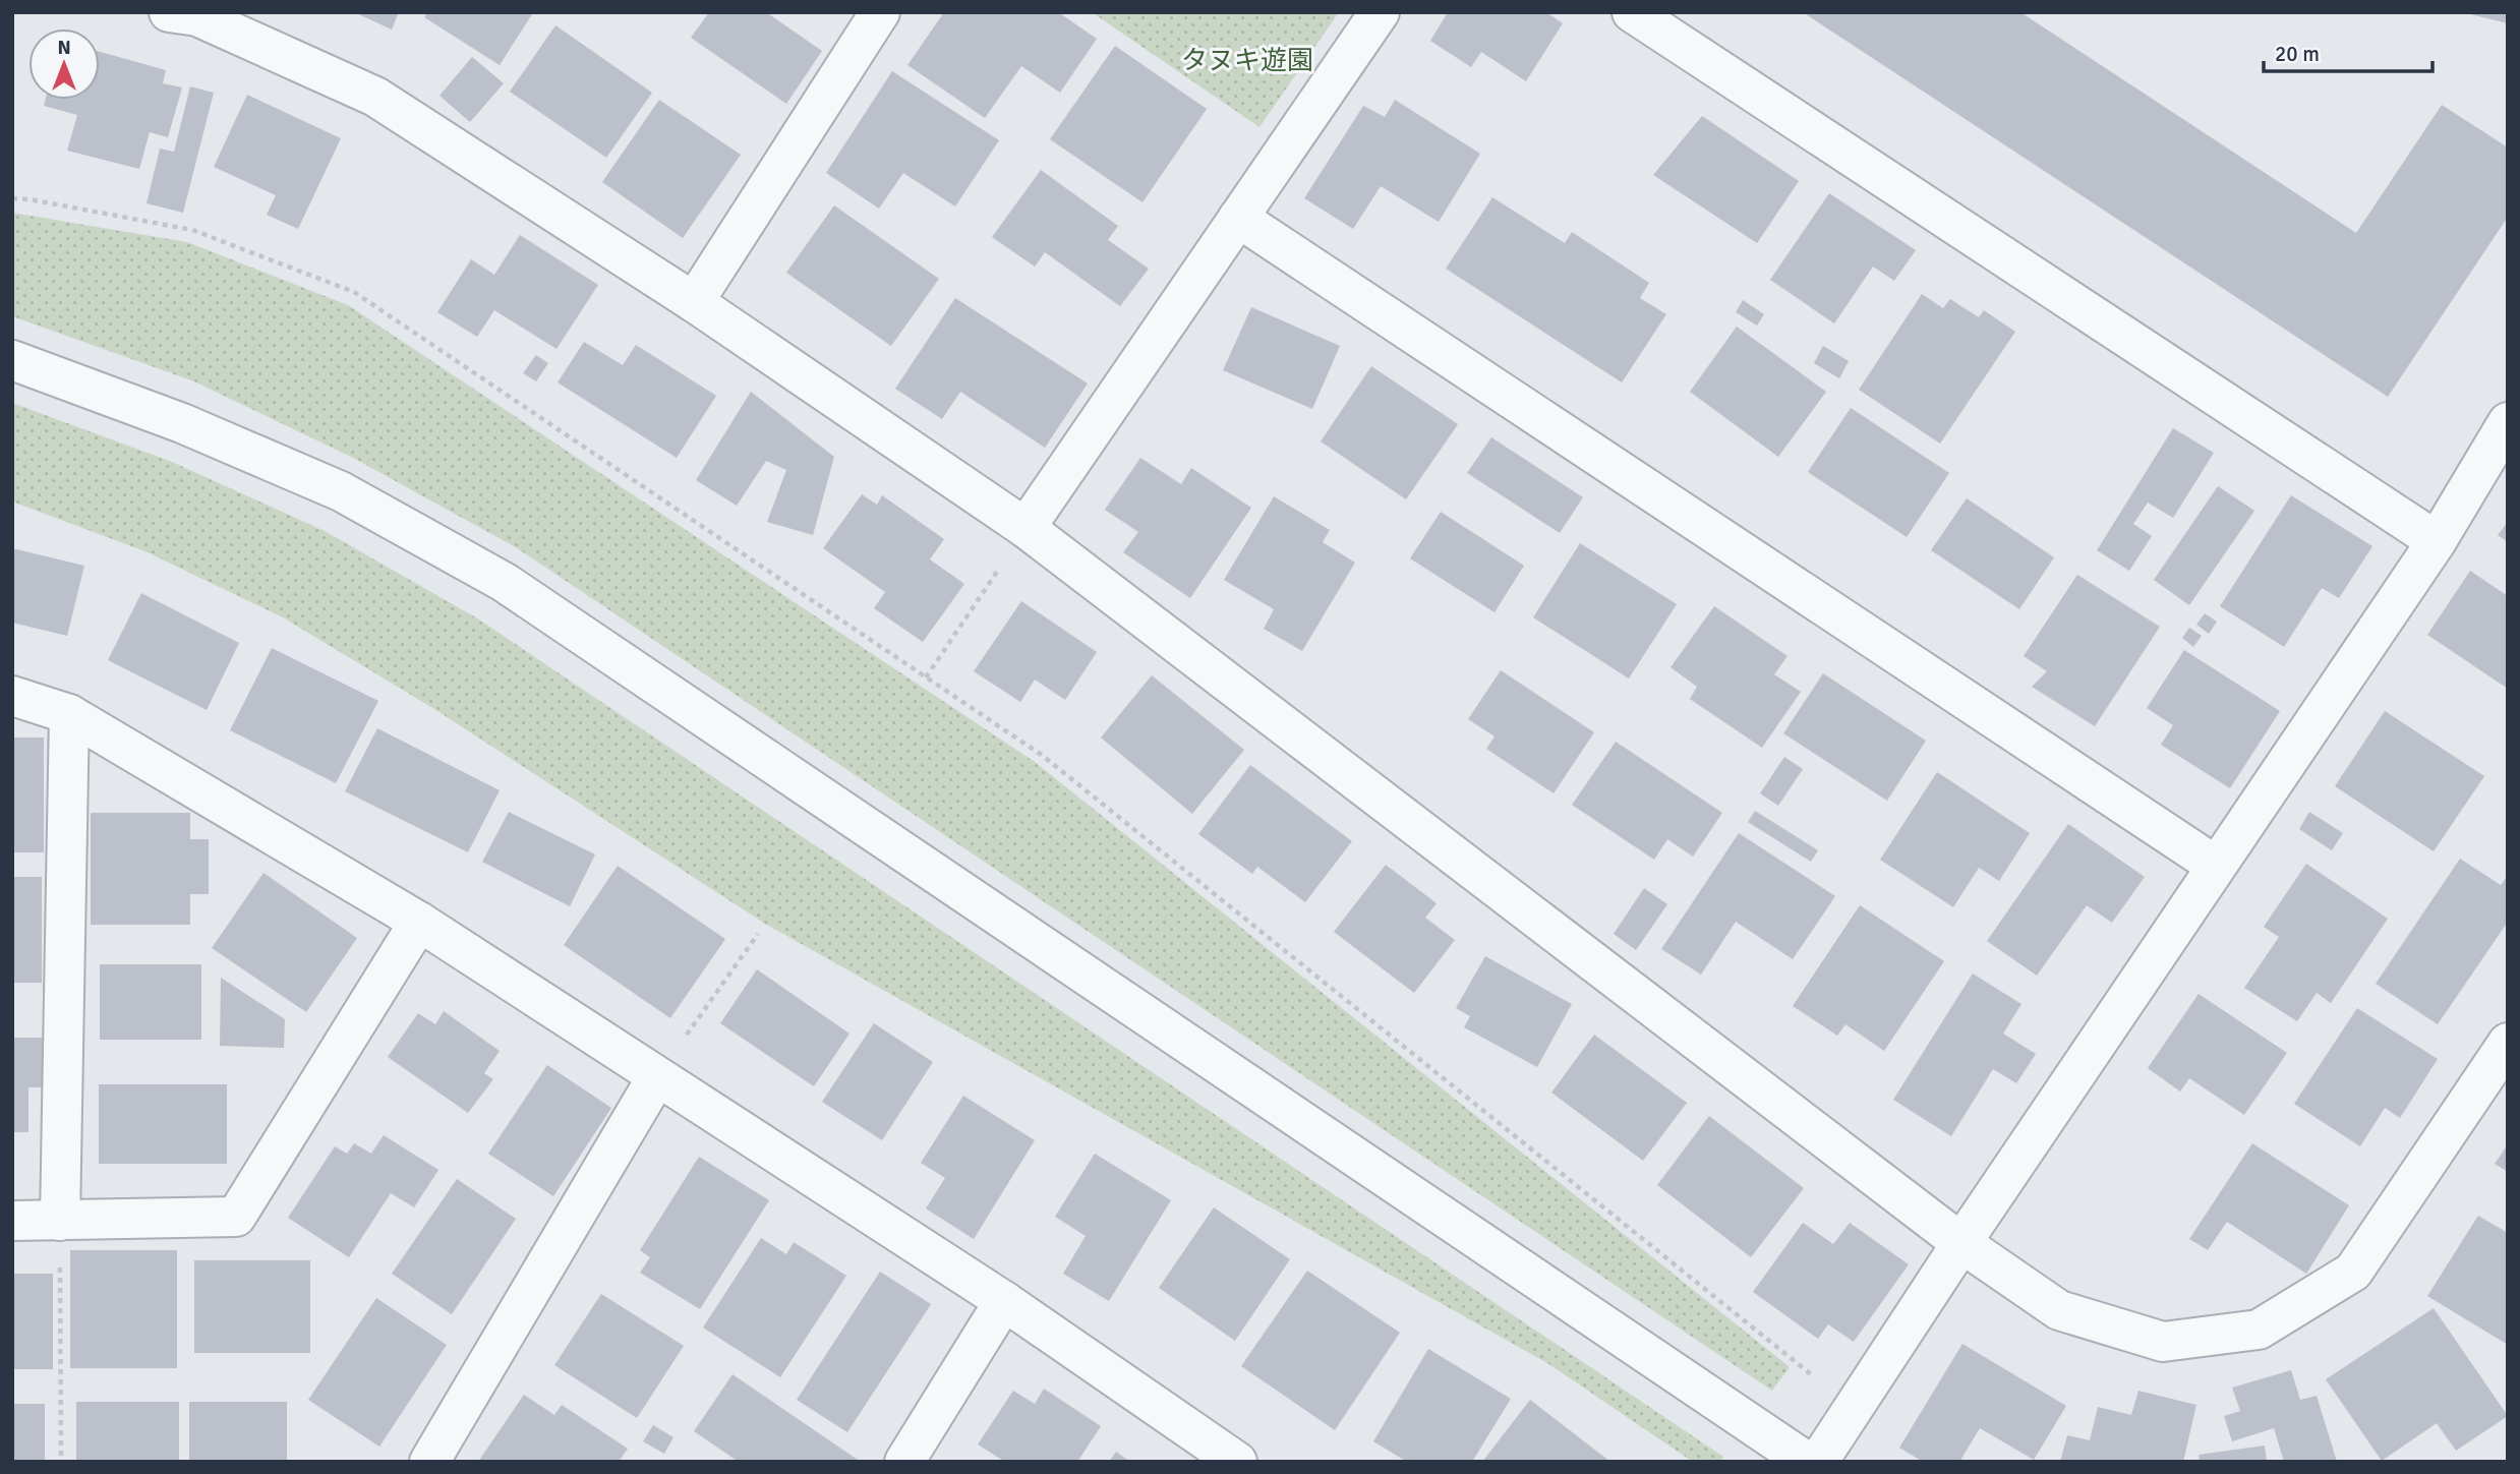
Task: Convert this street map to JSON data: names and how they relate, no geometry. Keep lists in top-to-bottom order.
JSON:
{
  "parks": ["タヌキ遊園"],
  "scale_bar": "20 m",
  "north": "top"
}
